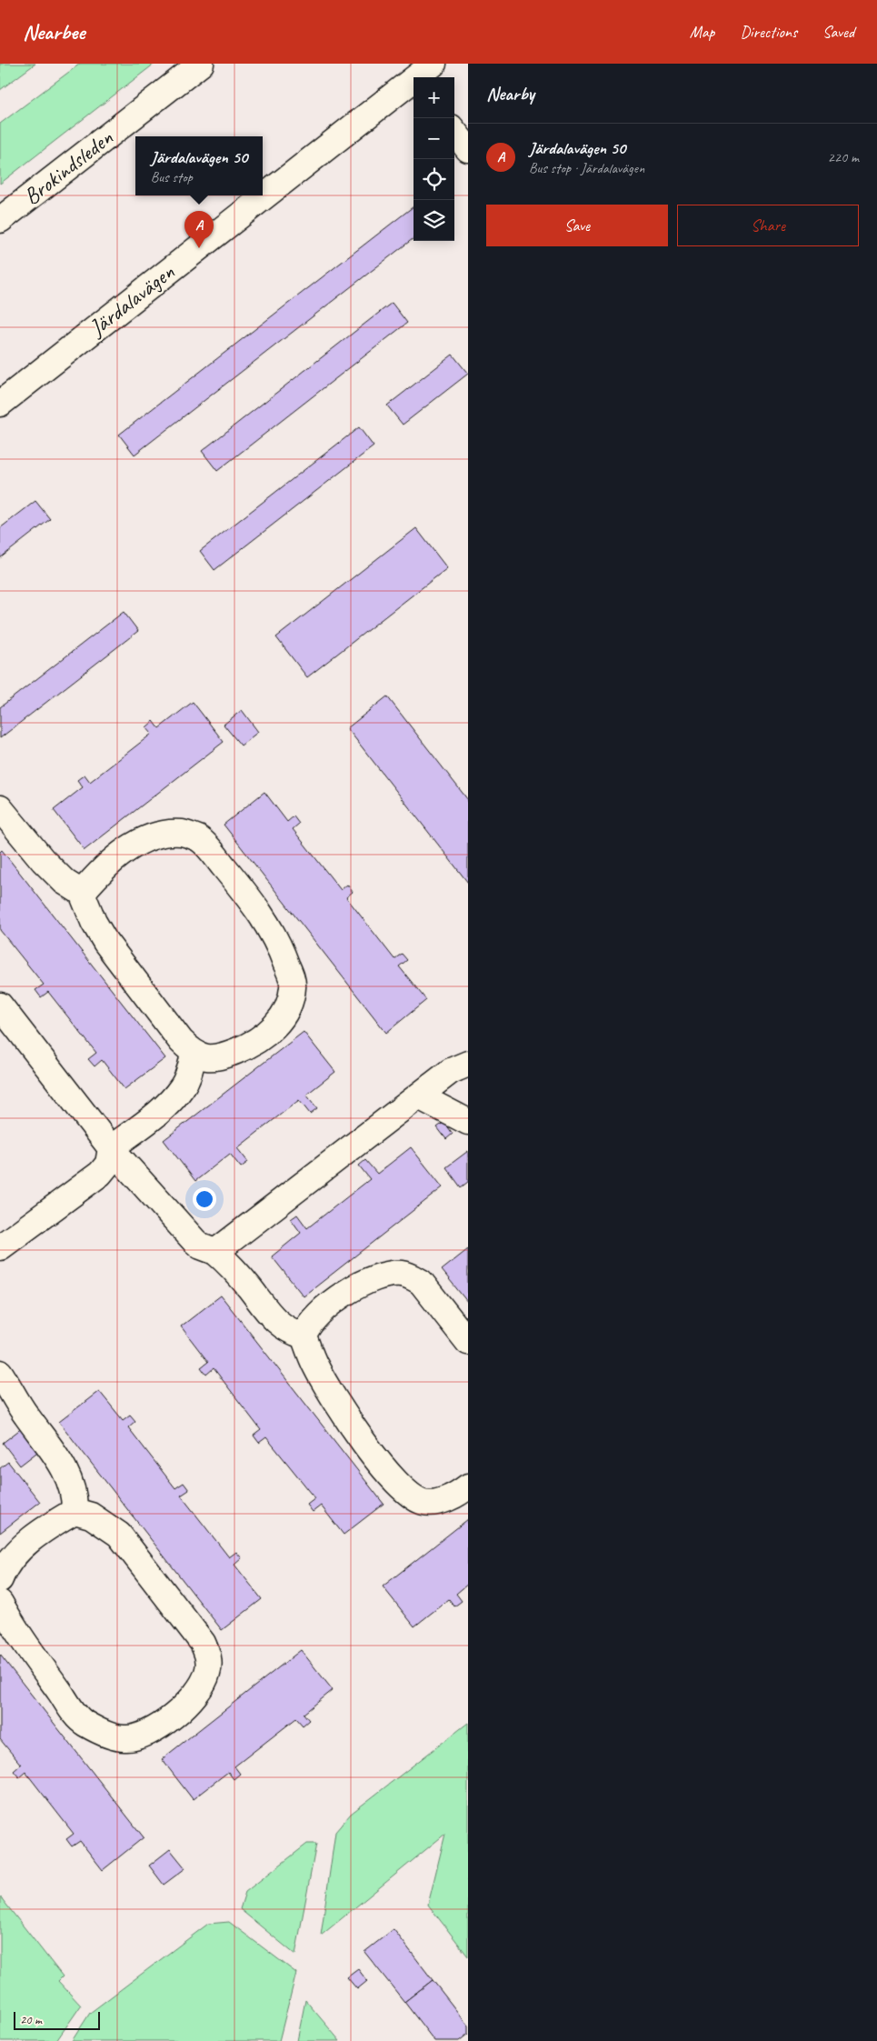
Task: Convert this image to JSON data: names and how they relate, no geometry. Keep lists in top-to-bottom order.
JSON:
{
  "streets": {
    "street": ["Brokindsleden", "Järdalavägen"]
  },
  "scale_bar": "20 m",
  "page": {
    "header": "Nearbee",
    "nav": ["Map", "Directions", "Saved"],
    "heading": "Nearby",
    "map_buttons": ["+", "−"],
    "list": [
      {
        "mark": "A",
        "name": "Järdalavägen 50",
        "note": "Bus stop · Järdalavägen",
        "value": "220 m"
      }
    ],
    "popup": ["Järdalavägen 50", "Bus stop"],
    "buttons": ["Save", "Share"],
    "pins": "A",
    "scale": "20 m"
  }
}
